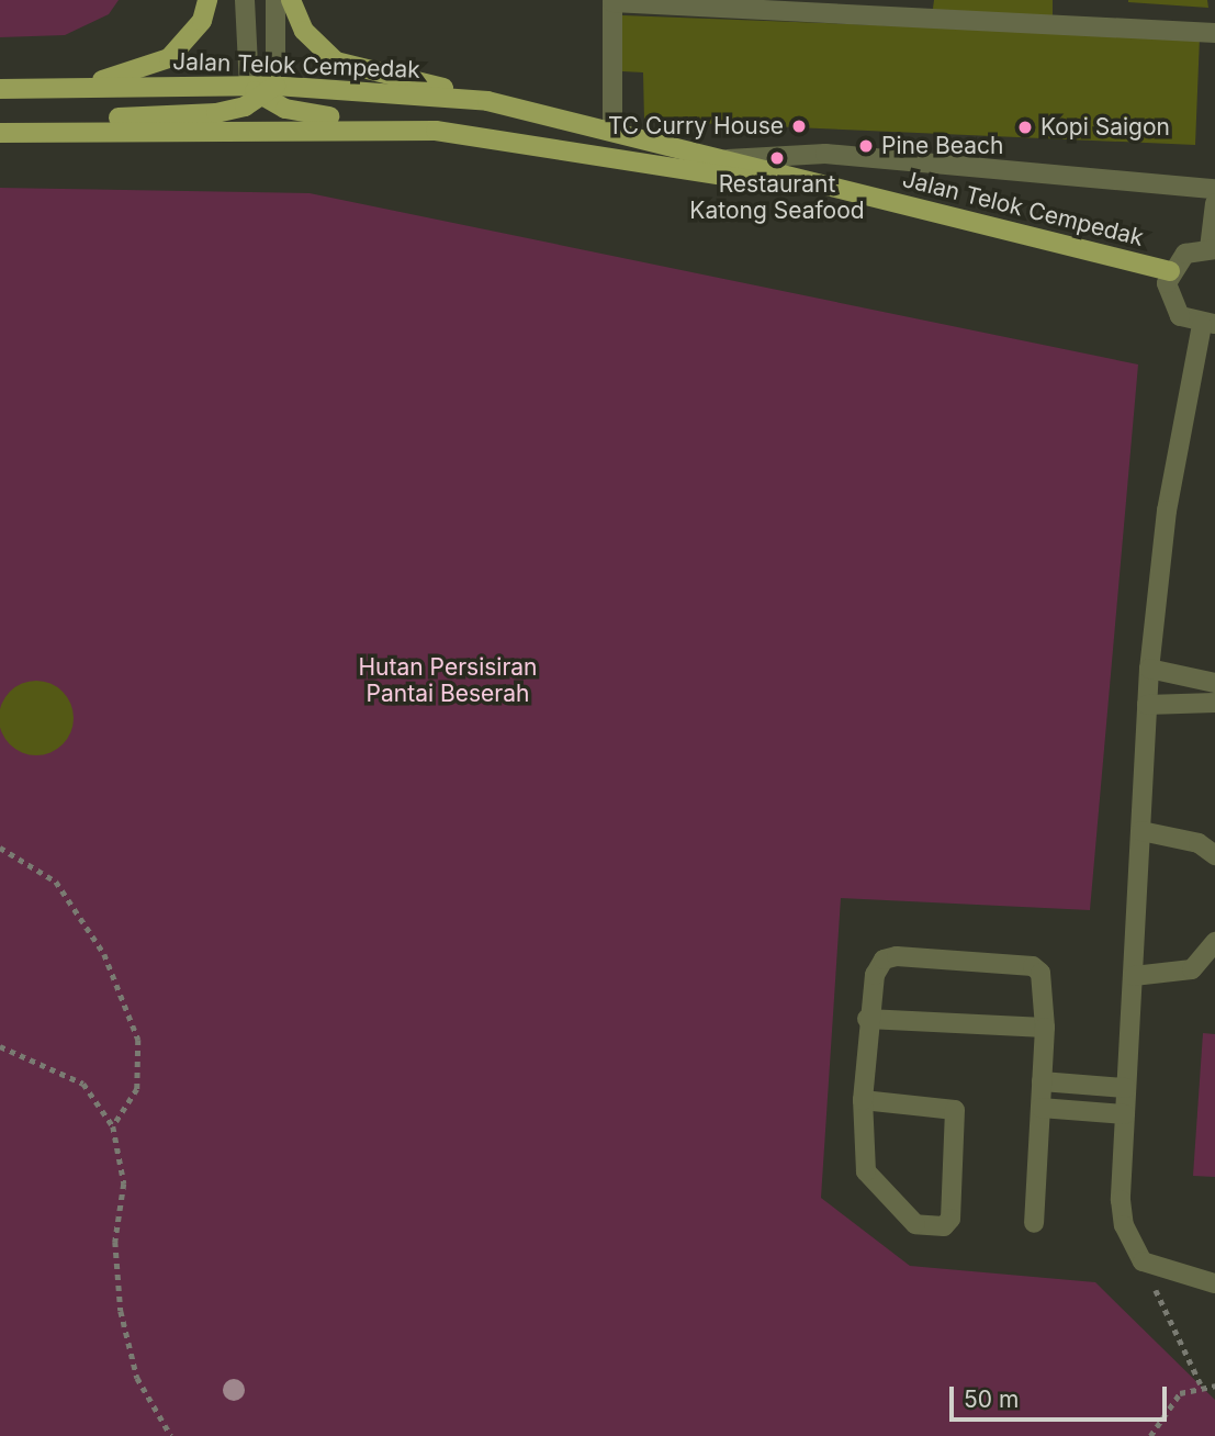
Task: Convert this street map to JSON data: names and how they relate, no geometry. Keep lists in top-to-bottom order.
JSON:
{
  "streets": {
    "main road": ["Jalan Telok Cempedak"]
  },
  "parks": ["Hutan Persisiran Pantai Beserah"],
  "places": [
    "TC Curry House",
    "Kopi Saigon",
    "Pine Beach",
    "Restaurant Katong Seafood"
  ],
  "scale_bar": "50 m"
}
